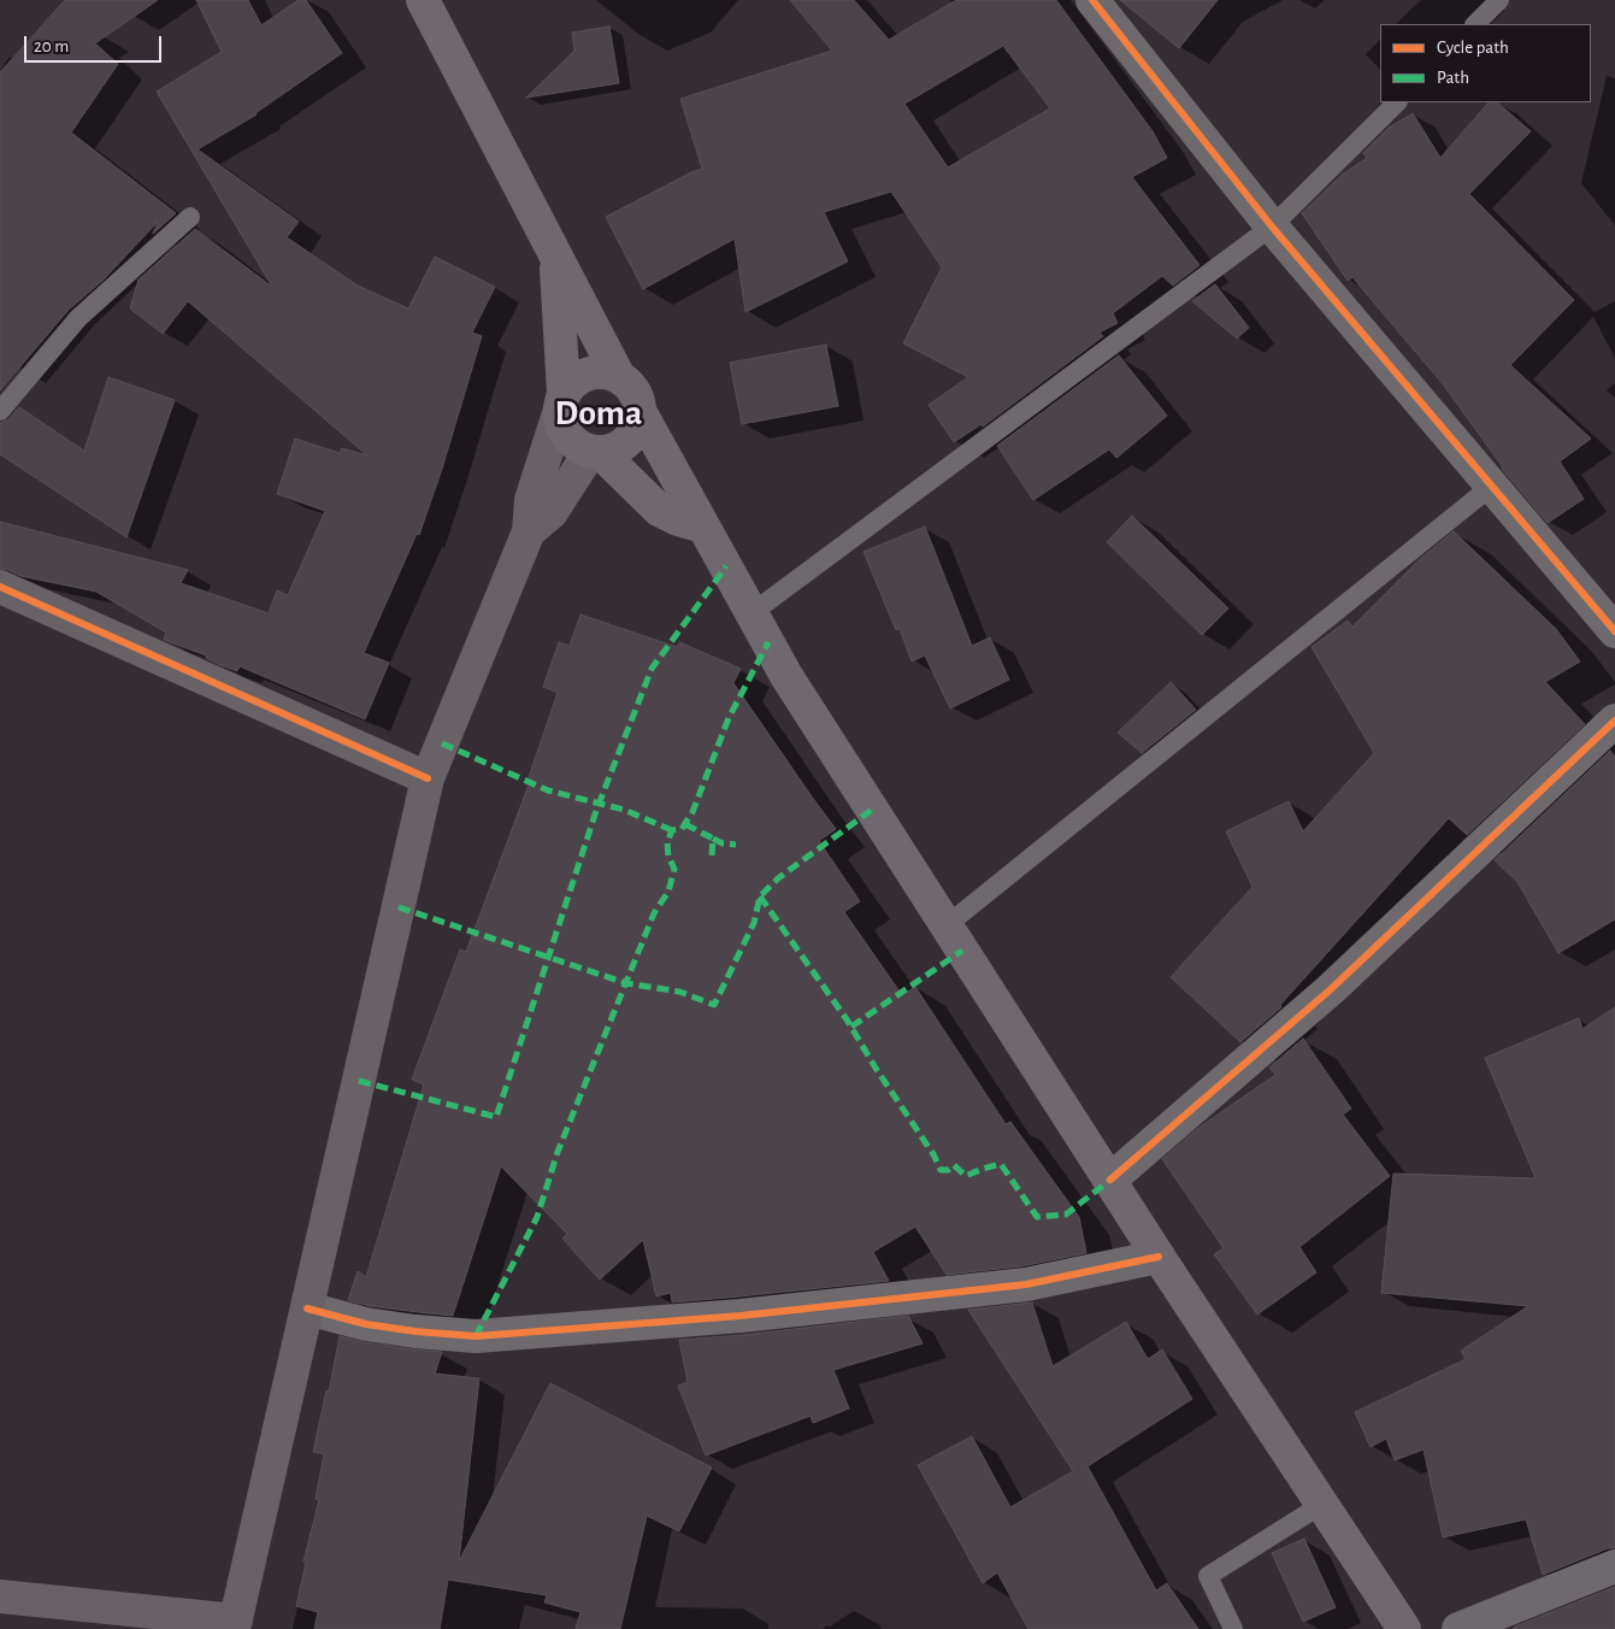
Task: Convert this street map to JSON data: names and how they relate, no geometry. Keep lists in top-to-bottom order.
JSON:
{
  "districts": ["Doma"],
  "legend": ["Cycle path", "Path"],
  "scale_bar": "20 m"
}
